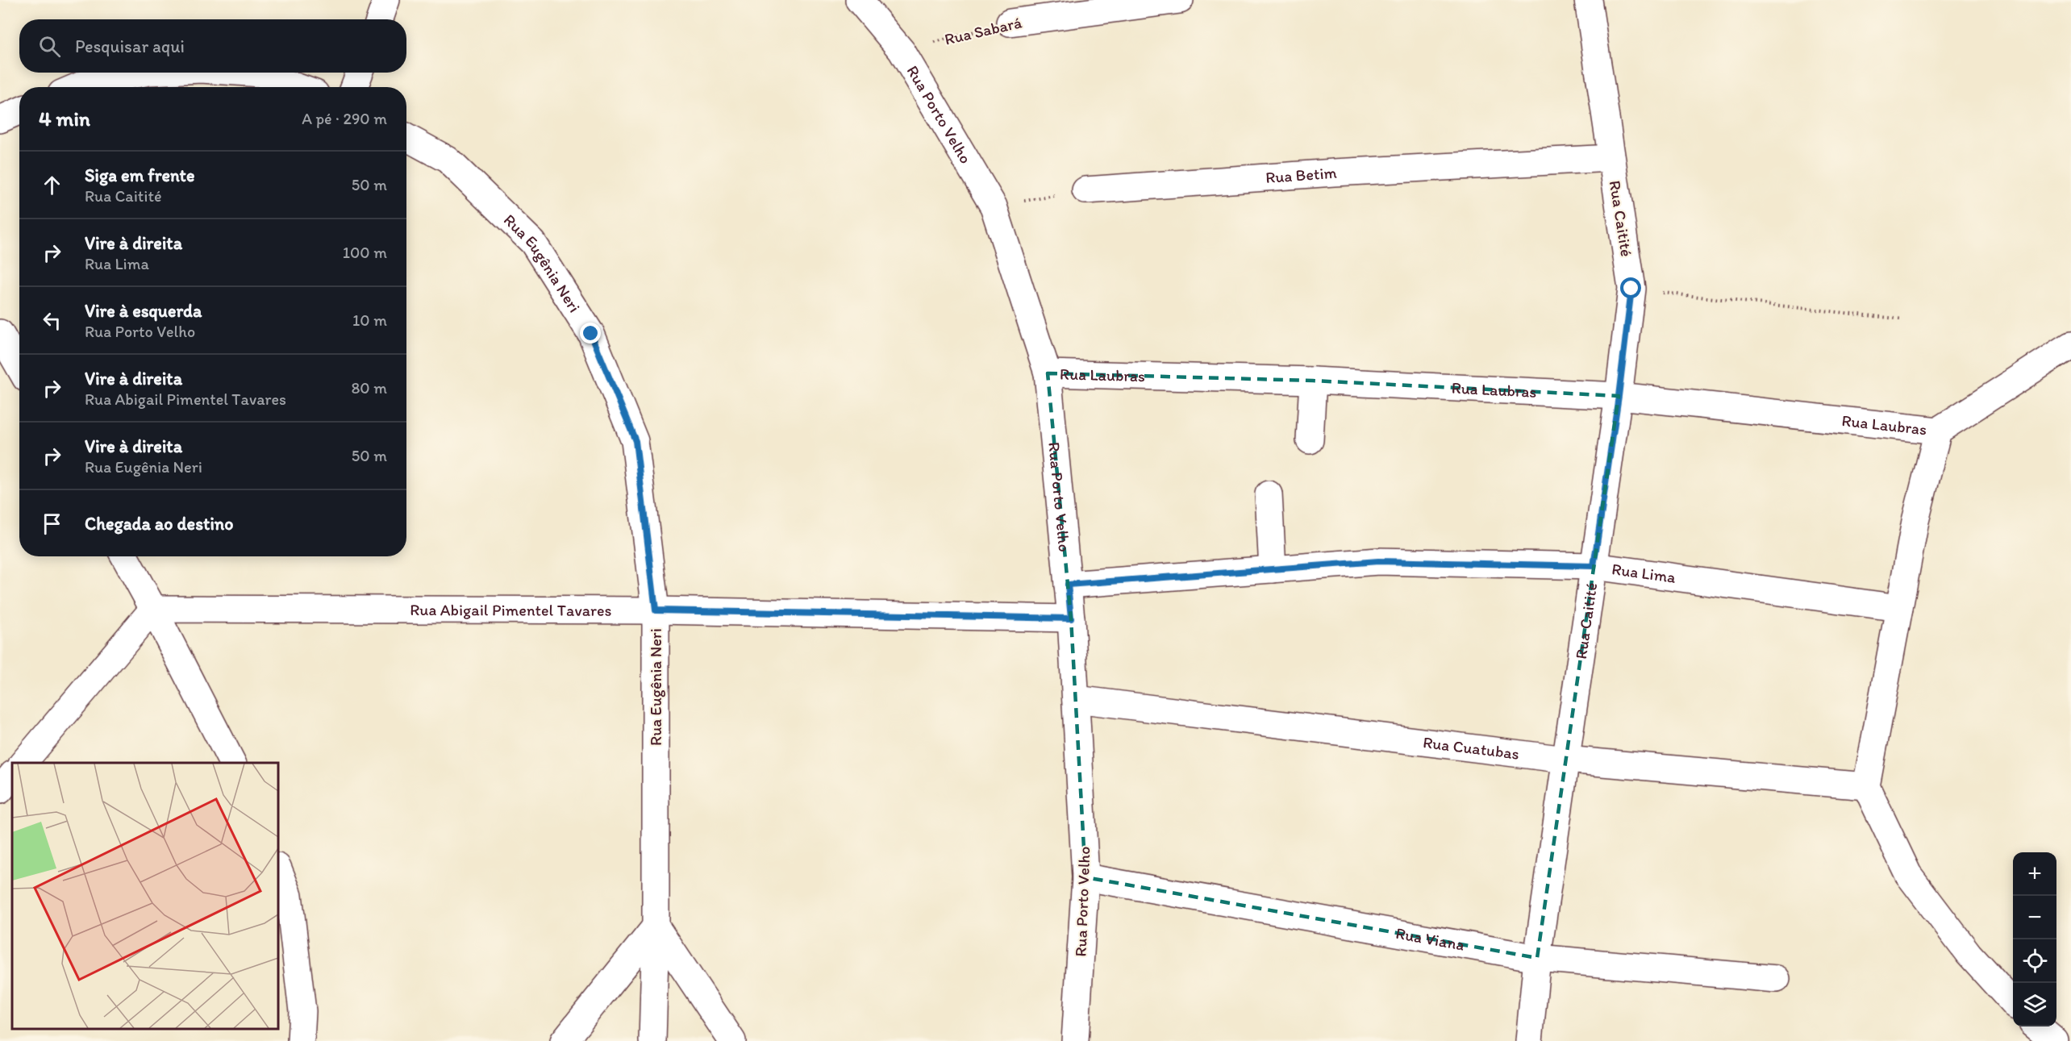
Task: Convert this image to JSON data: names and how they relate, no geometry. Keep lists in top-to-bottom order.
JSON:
{
  "streets": {
    "street": [
      "Rua Sabará",
      "Rua Porto Velho",
      "Rua Betim",
      "Rua Caitité",
      "Rua Eugênia Neri",
      "Rua Laubras",
      "Rua Lima",
      "Rua Abigail Pimentel Tavares",
      "Rua Cuatubas",
      "Rua Viana"
    ]
  },
  "crossings": [
    ["Rua Sabará", "Rua Porto Velho"],
    ["Rua Porto Velho", "Rua Laubras"],
    ["Rua Porto Velho", "Rua Lima"],
    ["Rua Porto Velho", "Rua Abigail Pimentel Tavares"],
    ["Rua Porto Velho", "Rua Cuatubas"],
    ["Rua Porto Velho", "Rua Viana"],
    ["Rua Betim", "Rua Caitité"],
    ["Rua Caitité", "Rua Laubras"],
    ["Rua Caitité", "Rua Lima"],
    ["Rua Caitité", "Rua Cuatubas"],
    ["Rua Caitité", "Rua Viana"],
    ["Rua Eugênia Neri", "Rua Abigail Pimentel Tavares"]
  ],
  "page": {
    "search": "Pesquisar aqui",
    "heading": ["4 min", "A pé · 290 m"],
    "list": [
      ["Siga em frente", "Rua Caitité", "50 m"],
      ["Vire à direita", "Rua Lima", "100 m"],
      ["Vire à esquerda", "Rua Porto Velho", "10 m"],
      ["Vire à direita", "Rua Abigail Pimentel Tavares", "80 m"],
      ["Vire à direita", "Rua Eugênia Neri", "50 m"],
      "Chegada ao destino"
    ],
    "map_buttons": ["+", "−"]
  }
}
